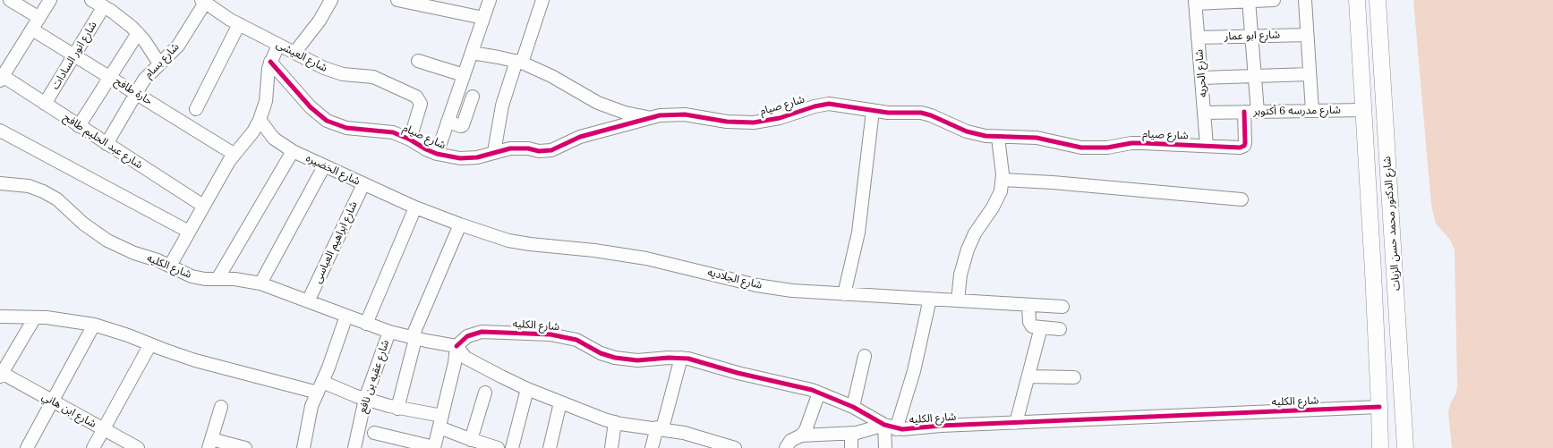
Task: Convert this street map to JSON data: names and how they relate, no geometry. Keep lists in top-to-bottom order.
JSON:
{
  "streets": {
    "street": [
      "شارع ابو عمار",
      "شارع انور السادات",
      "شارع العيشى",
      "شارع بسام",
      "شارع الحريه",
      "حارة طافح",
      "شارع صيام",
      "شارع مدرسه 6 أكتوبر",
      "شارع عبد الحليم طافح",
      "شارع الخضيره",
      "شارع الدكتور محمد حسن الزيات",
      "شارع ابراهيم العباسى",
      "شارع الكليه",
      "شارع الجلاديه",
      "شارع عقبه بن نافع",
      "شارع ابن هاني"
    ]
  },
  "crossings": [
    ["شارع ابو عمار", "شارع الحريه"],
    ["شارع انور السادات", "حارة طافح"],
    ["شارع انور السادات", "شارع عبد الحليم طافح"],
    ["شارع العيشى", "شارع بسام"],
    ["شارع العيشى", "شارع صيام"],
    ["شارع بسام", "حارة طافح"],
    ["شارع بسام", "شارع عبد الحليم طافح"],
    ["شارع الحريه", "شارع صيام"],
    ["شارع الحريه", "شارع مدرسه 6 أكتوبر"],
    ["شارع صيام", "شارع مدرسه 6 أكتوبر"],
    ["شارع مدرسه 6 أكتوبر", "شارع الدكتور محمد حسن الزيات"],
    ["شارع الخضيره", "شارع ابراهيم العباسى"],
    ["شارع الخضيره", "شارع الجلاديه"],
    ["شارع الدكتور محمد حسن الزيات", "شارع الكليه"],
    ["شارع ابراهيم العباسى", "شارع الكليه"],
    ["شارع الكليه", "شارع عقبه بن نافع"]
  ]
}
